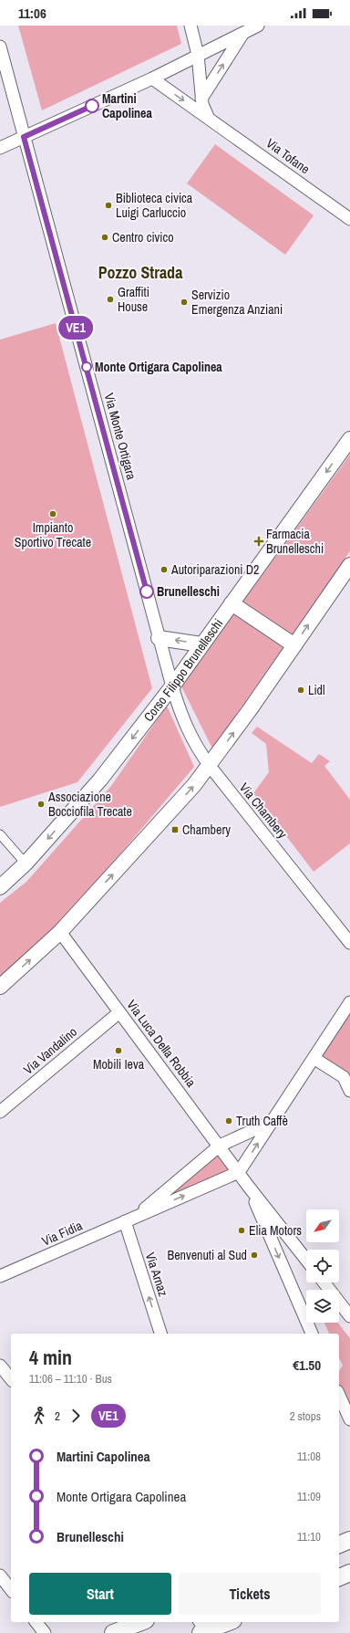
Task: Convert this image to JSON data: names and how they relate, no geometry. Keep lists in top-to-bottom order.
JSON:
{
  "streets": {
    "street": [
      "Via Tofane",
      "Via Monte Ortigara",
      "Corso Filippo Brunelleschi",
      "Via Chambery",
      "Via Luca Della Robbia",
      "Via Vandalino",
      "Via Fidia",
      "Via Arnaz"
    ]
  },
  "crossings": [
    ["Via Monte Ortigara", "Corso Filippo Brunelleschi"],
    ["Via Monte Ortigara", "Via Chambery"],
    ["Corso Filippo Brunelleschi", "Via Chambery"],
    ["Via Luca Della Robbia", "Via Vandalino"],
    ["Via Luca Della Robbia", "Via Fidia"],
    ["Via Fidia", "Via Arnaz"]
  ],
  "one_way": ["Via Arnaz"],
  "districts": ["Pozzo Strada"],
  "places": {
    "other": [
      "Martini Capolinea",
      "Biblioteca civica Luigi Carluccio",
      "Centro civico",
      "Graffiti House",
      "Servizio Emergenza Anziani",
      "Monte Ortigara Capolinea",
      "Impianto Sportivo Trecate",
      "Autoriparazioni D2",
      "Brunelleschi",
      "Lidl",
      "Associazione Bocciofila Trecate",
      "Mobili Ieva",
      "Truth Caffè",
      "Elia Motors",
      "Benvenuti al Sud"
    ],
    "health": ["Farmacia Brunelleschi"],
    "transit": ["Chambery"]
  },
  "lines": ["bus line VE1"],
  "north": "bottom left",
  "page": {
    "status": "11:06",
    "on_map": "VE1",
    "heading": ["4 min", "11:06 – 11:10 · Bus", "€1.50"],
    "legs": ["2", "VE1", "2 stops"],
    "list": [
      {
        "name": "Martini Capolinea",
        "value": "11:08"
      },
      {
        "name": "Monte Ortigara Capolinea",
        "value": "11:09"
      },
      {
        "name": "Brunelleschi",
        "value": "11:10"
      }
    ],
    "buttons": ["Start", "Tickets"]
  }
}
